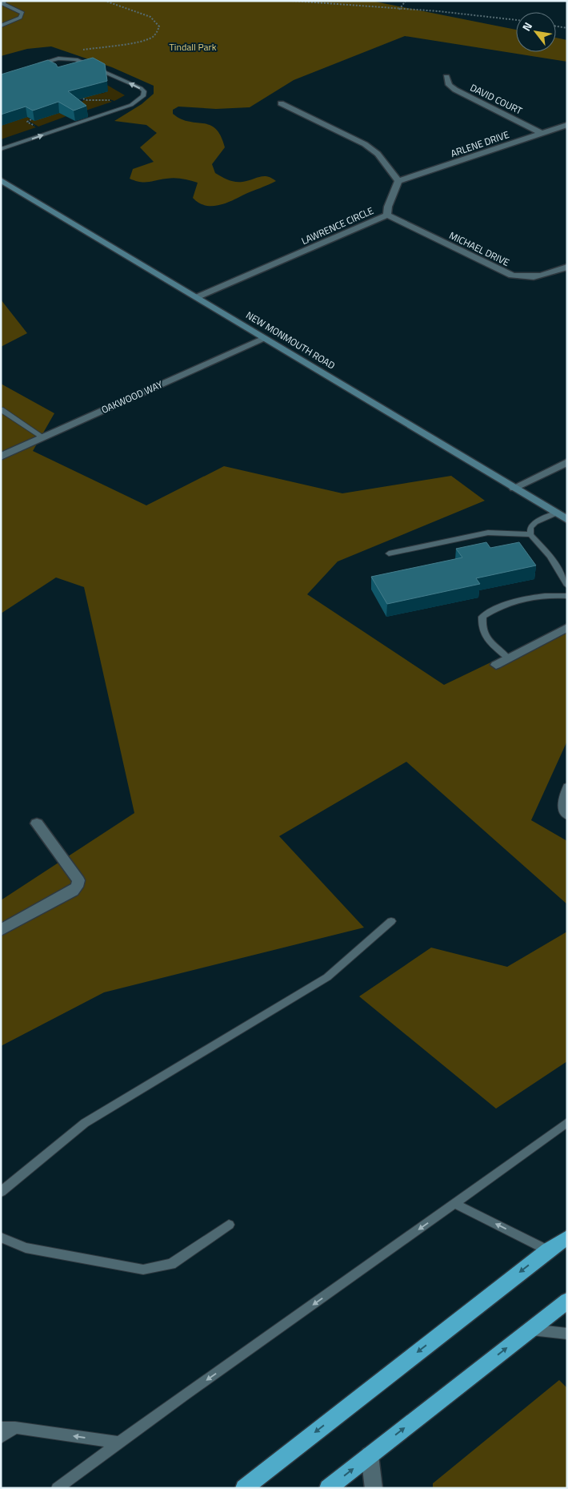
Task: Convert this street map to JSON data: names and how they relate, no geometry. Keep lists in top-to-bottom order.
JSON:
{
  "streets": {
    "main road": ["NEW MONMOUTH ROAD"],
    "street": [
      "DAVID COURT",
      "ARLENE DRIVE",
      "LAWRENCE CIRCLE",
      "MICHAEL DRIVE",
      "OAKWOOD WAY"
    ]
  },
  "crossings": [
    ["DAVID COURT", "ARLENE DRIVE"],
    ["ARLENE DRIVE", "LAWRENCE CIRCLE"],
    ["LAWRENCE CIRCLE", "MICHAEL DRIVE"],
    ["LAWRENCE CIRCLE", "NEW MONMOUTH ROAD"],
    ["NEW MONMOUTH ROAD", "OAKWOOD WAY"]
  ],
  "parks": ["Tindall Park"],
  "north": "top left"
}
